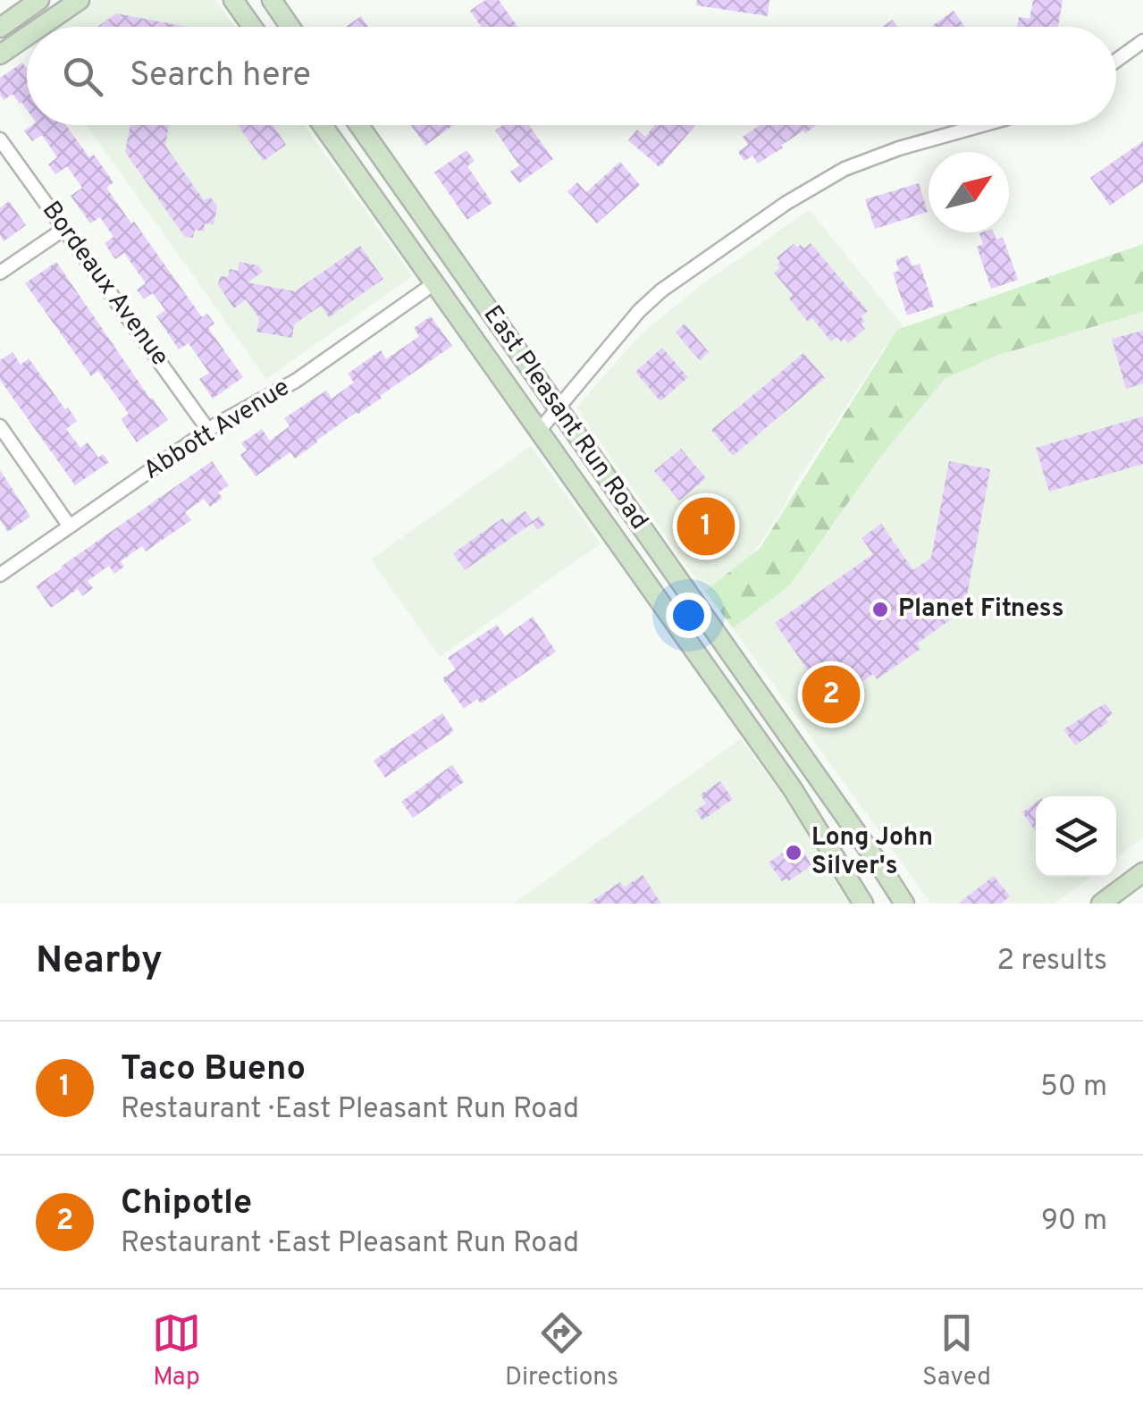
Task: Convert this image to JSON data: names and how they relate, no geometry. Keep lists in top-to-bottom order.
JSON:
{
  "streets": {
    "main road": ["East Pleasant Run Road"],
    "street": ["Bordeaux Avenue", "Abbott Avenue"]
  },
  "crossings": [
    ["Bordeaux Avenue", "Abbott Avenue"],
    ["East Pleasant Run Road", "Abbott Avenue"]
  ],
  "places": ["Planet Fitness", "Long John Silver's"],
  "north": "top right",
  "page": {
    "search": "Search here",
    "pins": ["1", "2"],
    "heading": ["Nearby", "2 results"],
    "list": [
      {
        "mark": "1",
        "name": "Taco Bueno",
        "note": "Restaurant · East Pleasant Run Road",
        "value": "50 m"
      },
      {
        "mark": "2",
        "name": "Chipotle",
        "note": "Restaurant · East Pleasant Run Road",
        "value": "90 m"
      }
    ],
    "nav": ["Map", "Directions", "Saved"]
  }
}
